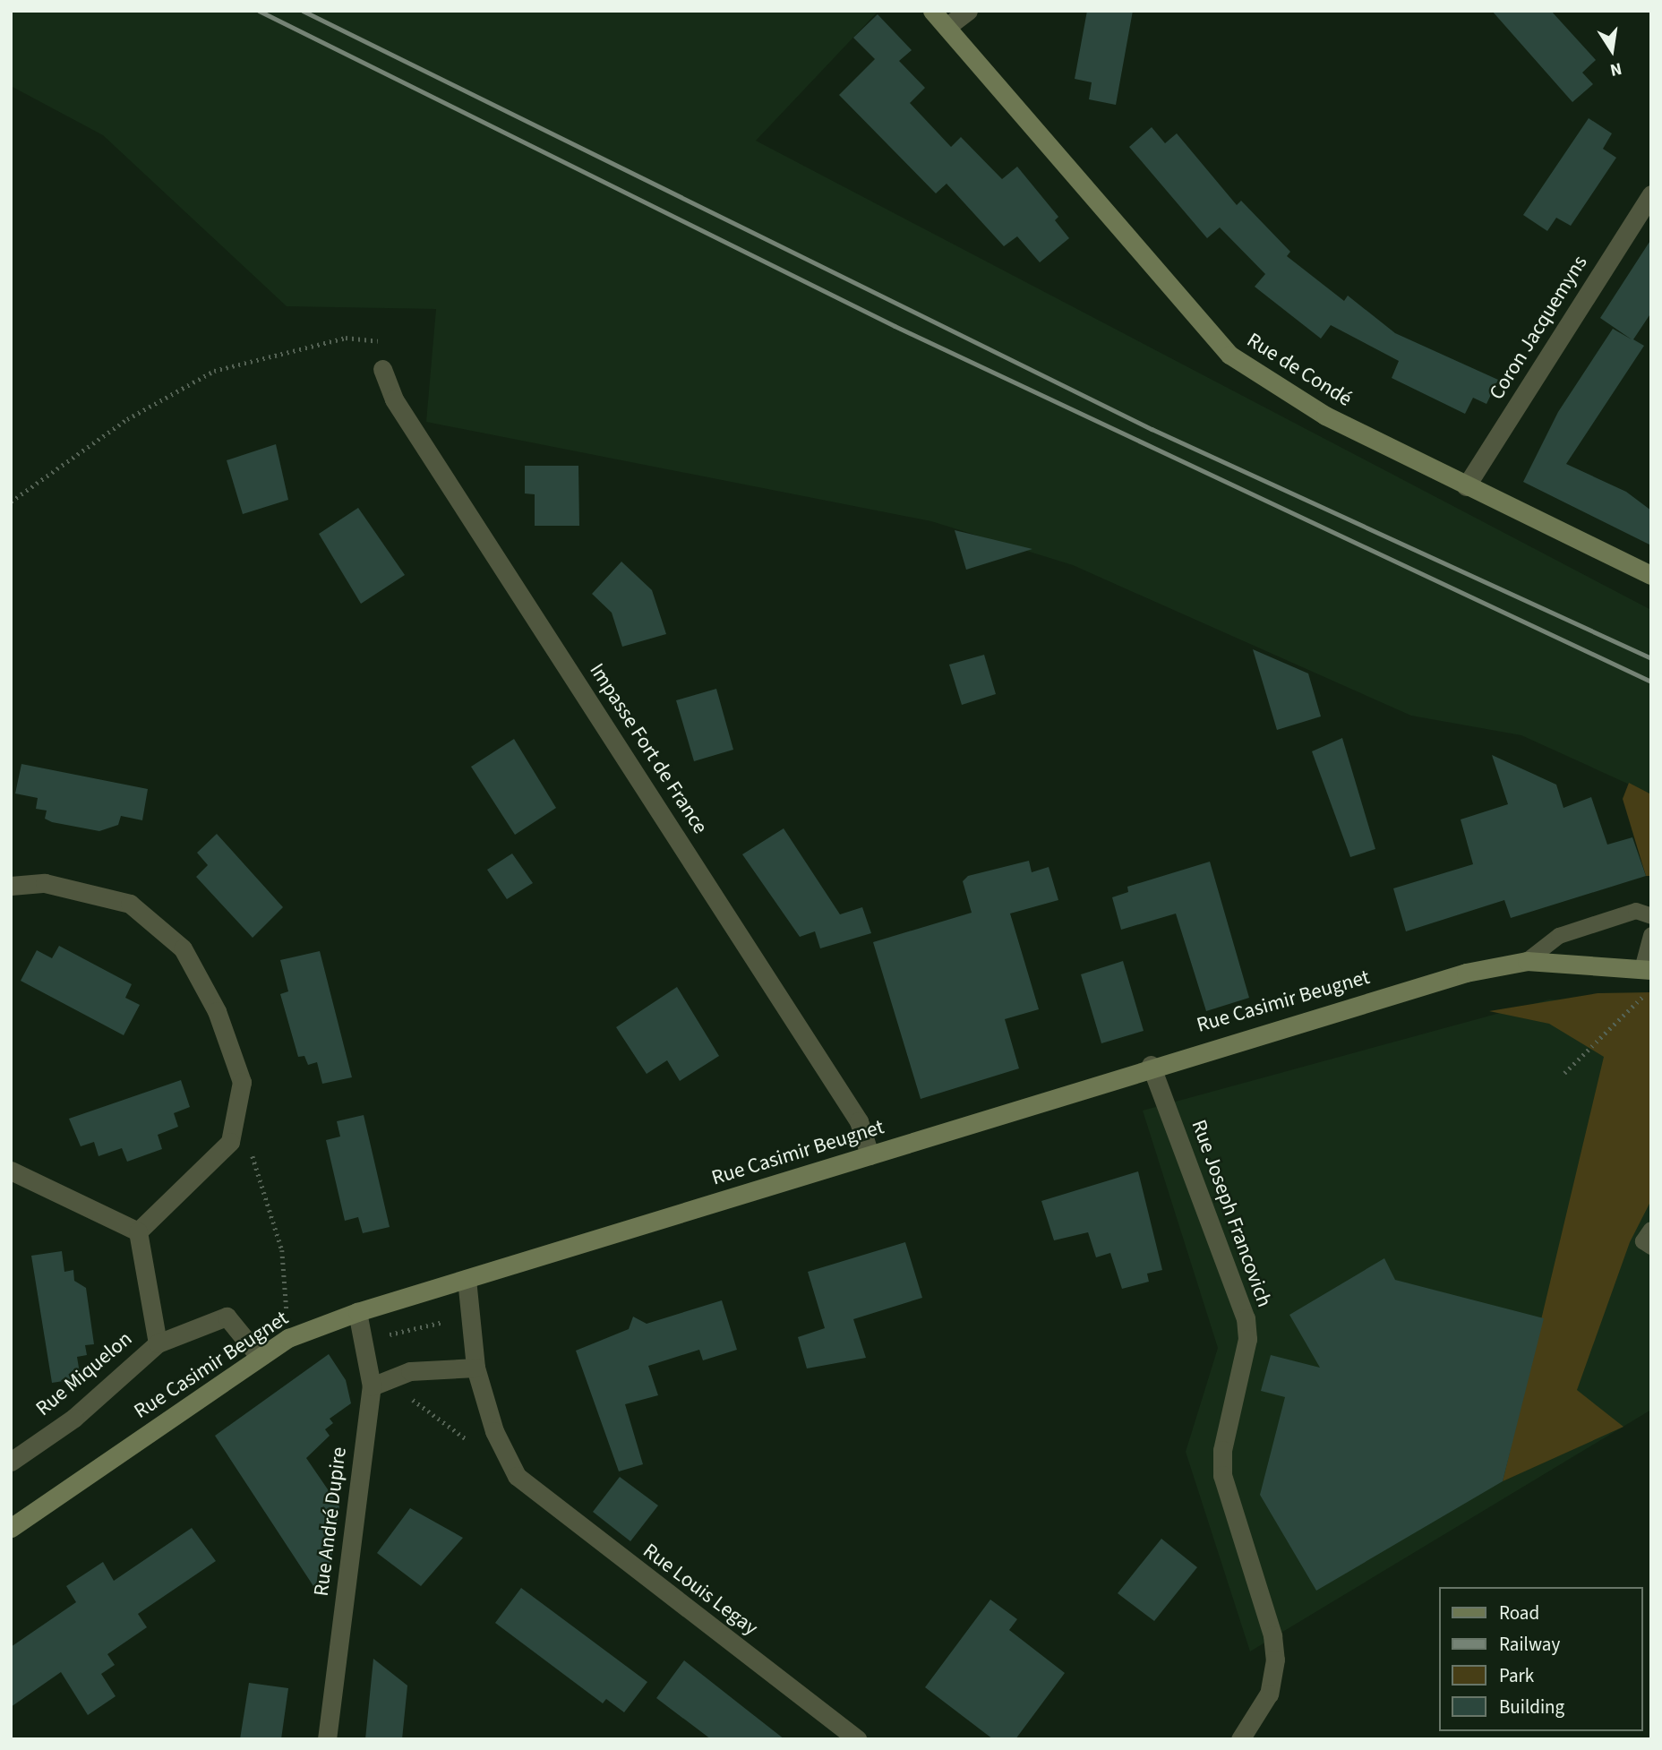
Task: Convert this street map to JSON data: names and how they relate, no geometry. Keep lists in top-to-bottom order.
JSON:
{
  "streets": {
    "main road": ["Rue de Condé", "Rue Casimir Beugnet"],
    "street": [
      "Coron Jacquemyns",
      "Impasse Fort de France",
      "Rue Joseph Francovich",
      "Rue Miquelon",
      "Rue André Dupire",
      "Rue Louis Legay"
    ]
  },
  "crossings": [
    ["Coron Jacquemyns", "Rue de Condé"],
    ["Impasse Fort de France", "Rue Casimir Beugnet"],
    ["Rue Casimir Beugnet", "Rue Joseph Francovich"],
    ["Rue Casimir Beugnet", "Rue Miquelon"],
    ["Rue Casimir Beugnet", "Rue André Dupire"]
  ],
  "legend": [
    "Road",
    "Railway",
    "Park",
    "Building"
  ],
  "north": "bottom"
}
